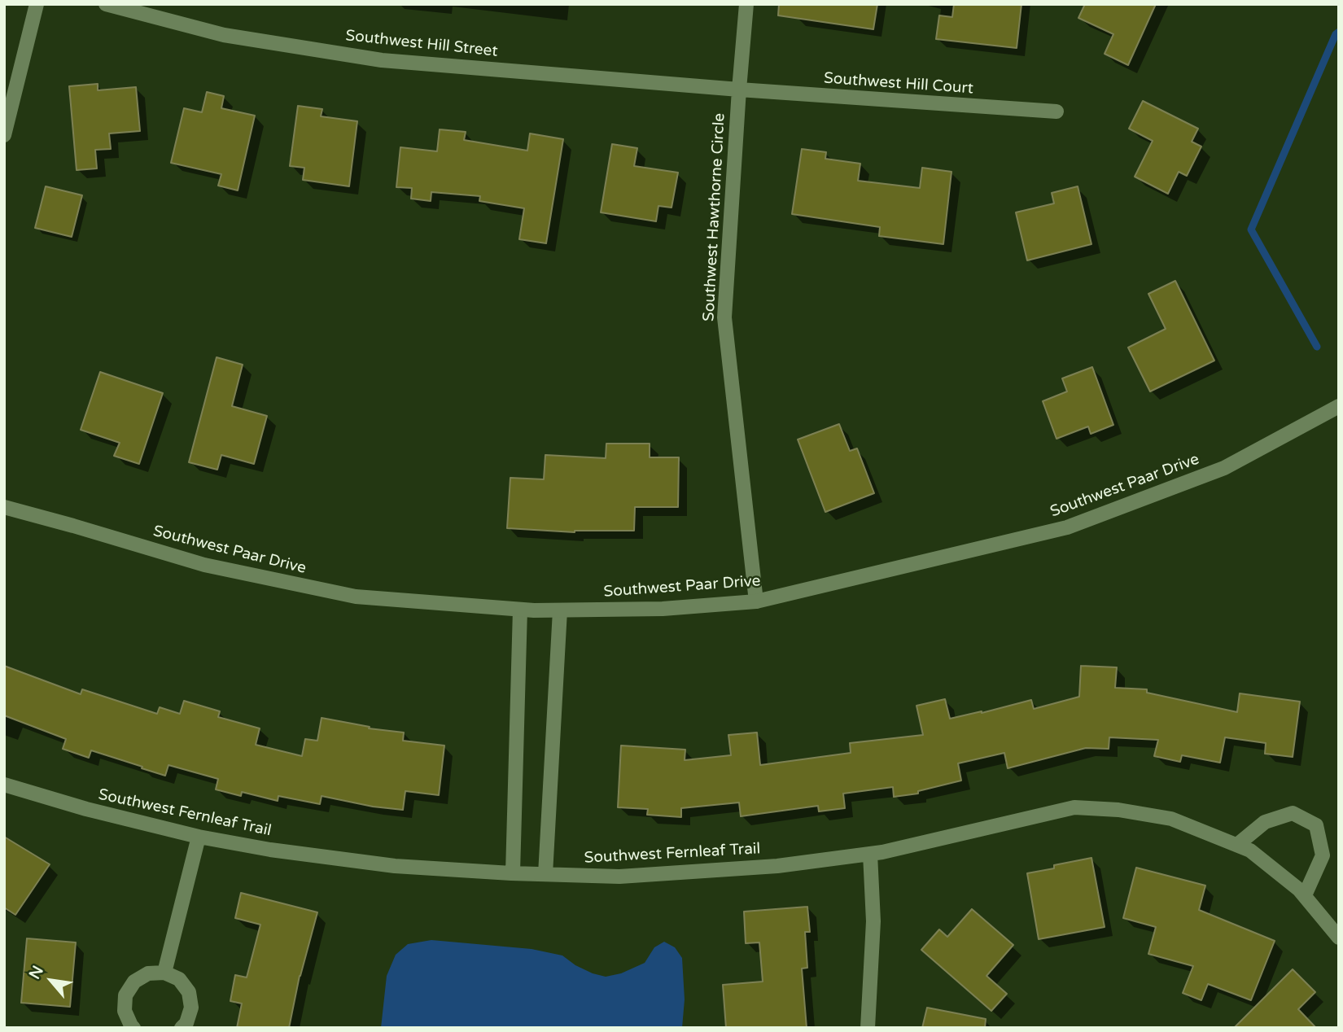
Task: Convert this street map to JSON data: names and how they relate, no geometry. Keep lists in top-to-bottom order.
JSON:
{
  "streets": {
    "street": [
      "Southwest Hill Street",
      "Southwest Hill Court",
      "Southwest Hawthorne Circle",
      "Southwest Paar Drive",
      "Southwest Fernleaf Trail"
    ]
  },
  "crossings": [
    ["Southwest Hill Street", "Southwest Hill Court"],
    ["Southwest Hill Street", "Southwest Hawthorne Circle"],
    ["Southwest Hill Court", "Southwest Hawthorne Circle"],
    ["Southwest Hawthorne Circle", "Southwest Paar Drive"]
  ],
  "north": "top left"
}
